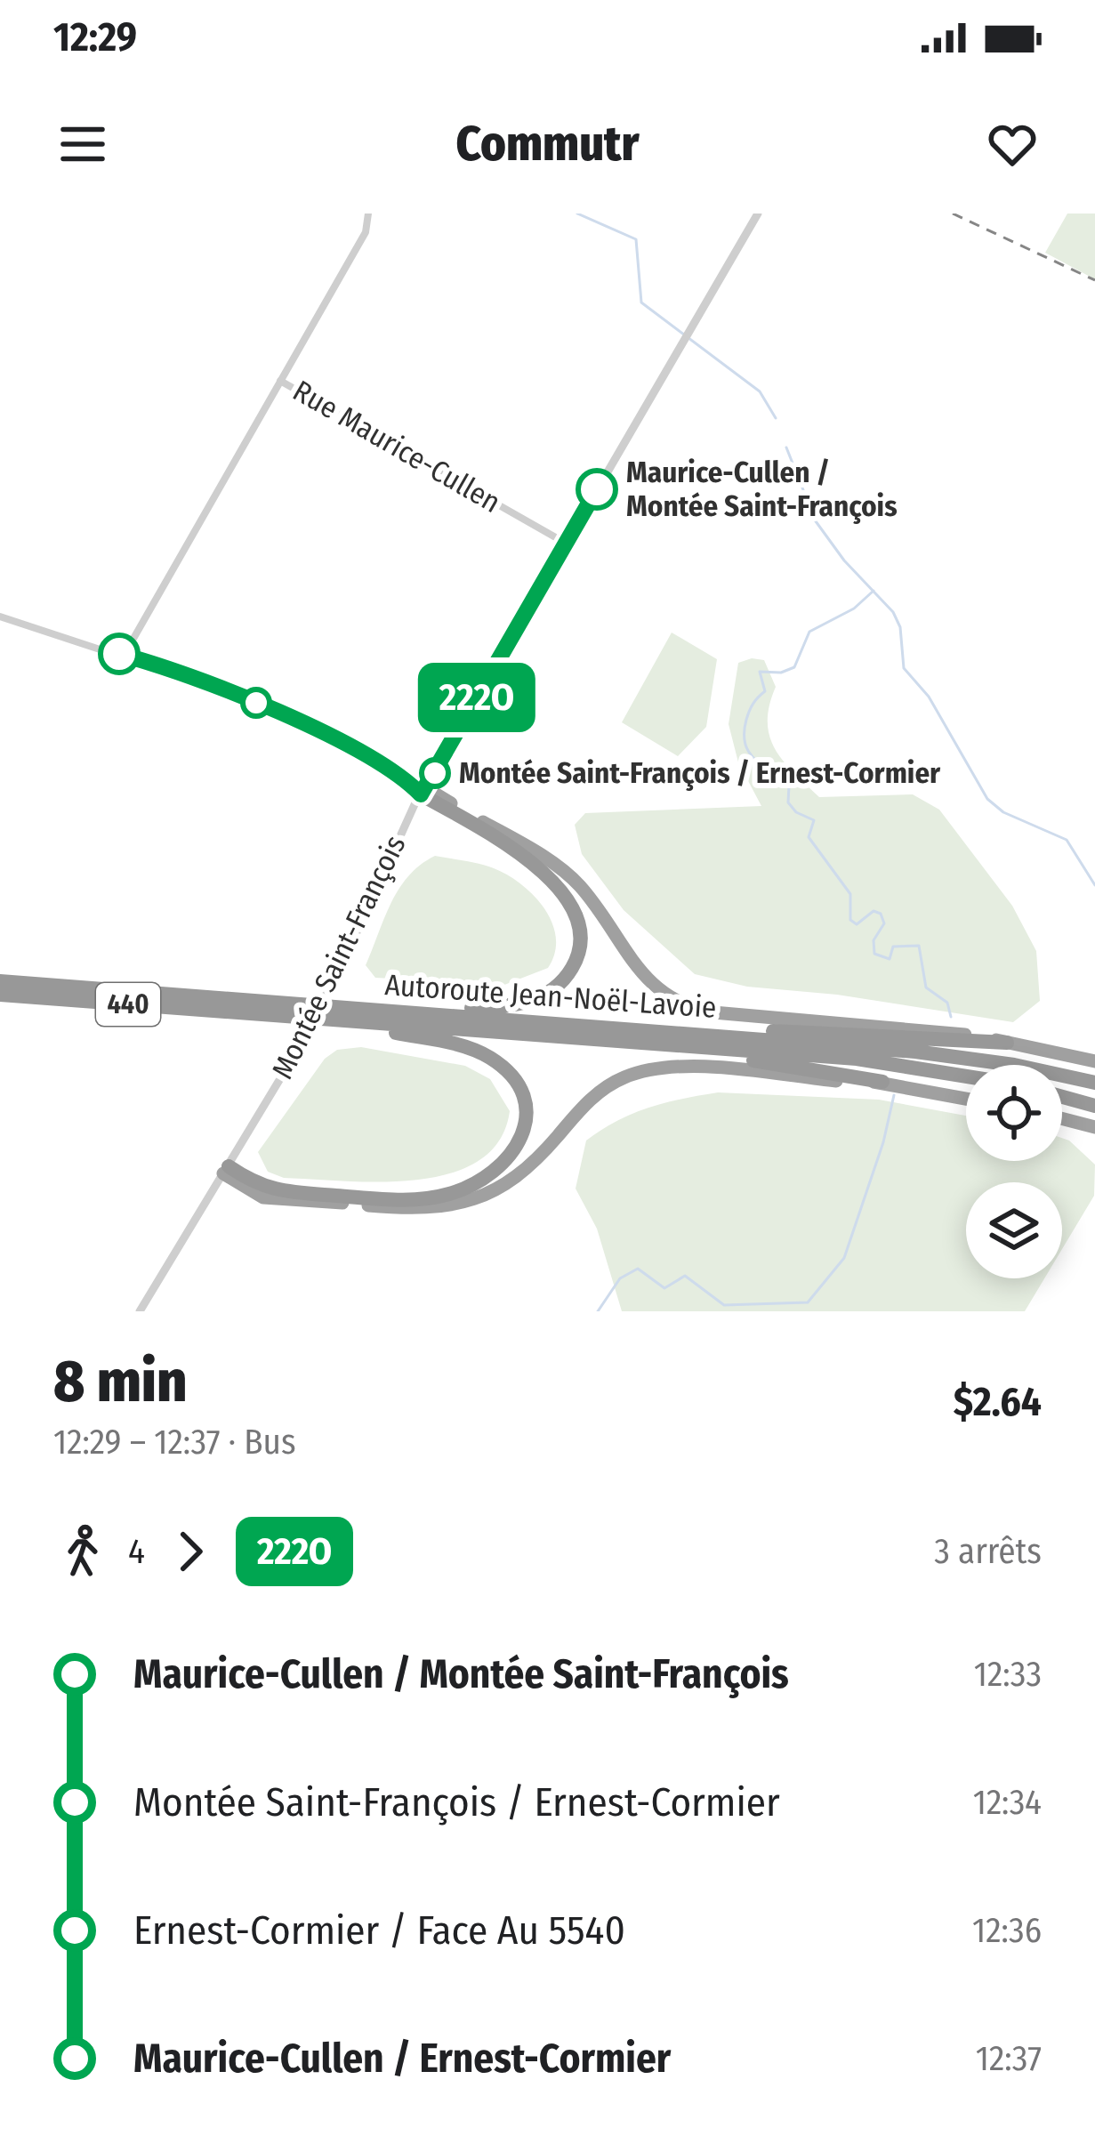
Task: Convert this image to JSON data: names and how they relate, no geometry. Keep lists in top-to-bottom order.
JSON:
{
  "streets": {
    "highway": ["Autoroute Jean-Noël-Lavoie", "440"],
    "street": ["Rue Maurice-Cullen", "Montée Saint-François"]
  },
  "crossings": [
    ["Rue Maurice-Cullen", "Montée Saint-François"]
  ],
  "places": ["Maurice-Cullen / Montée Saint-François", "Montée Saint-François / Ernest-Cormier"],
  "lines": ["bus line 222O"],
  "page": {
    "status": "12:29",
    "header": "Commutr",
    "on_map": "222O",
    "heading": ["8 min", "12:29 – 12:37 · Bus", "$2.64"],
    "legs": ["4", "222O", "3 arrêts"],
    "list": [
      {
        "name": "Maurice-Cullen / Montée Saint-François",
        "value": "12:33"
      },
      {
        "name": "Montée Saint-François / Ernest-Cormier",
        "value": "12:34"
      },
      {
        "name": "Ernest-Cormier / Face Au 5540",
        "value": "12:36"
      },
      {
        "name": "Maurice-Cullen / Ernest-Cormier",
        "value": "12:37"
      }
    ]
  }
}
